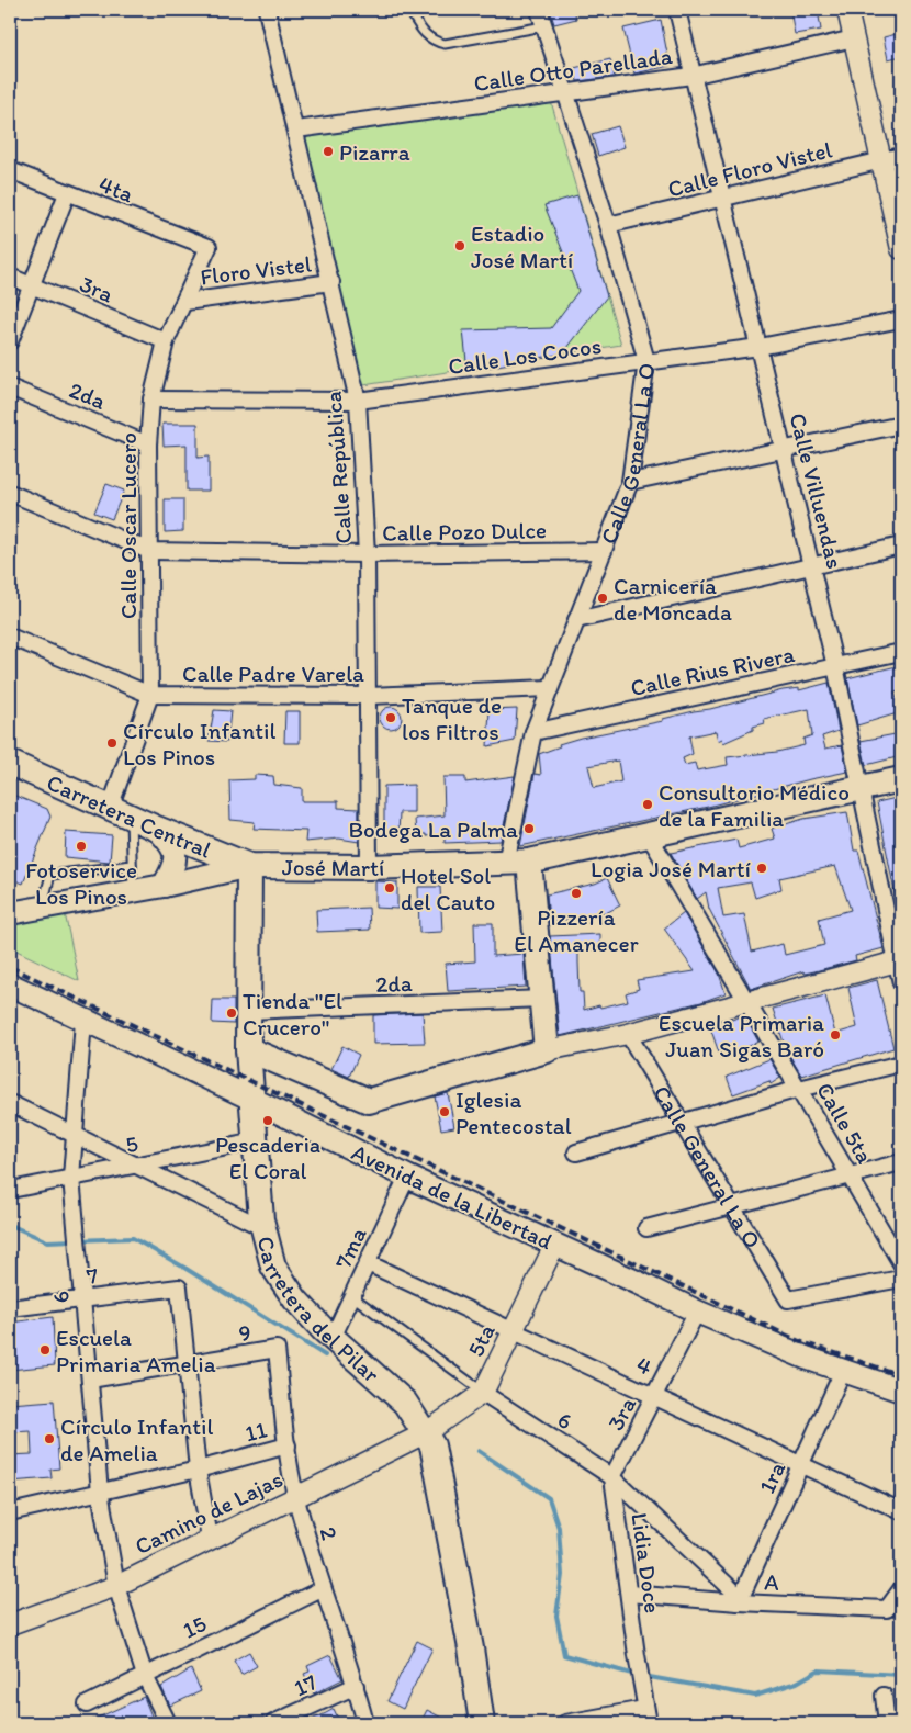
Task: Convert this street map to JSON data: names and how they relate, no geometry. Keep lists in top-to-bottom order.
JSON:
{
  "streets": {
    "main road": [
      "Calle General La O",
      "Carretera Central",
      "José Martí",
      "Avenida de la Libertad",
      "Carretera del Pilar"
    ],
    "street": [
      "Calle Otto Parellada",
      "Calle Floro Vistel",
      "4ta",
      "Floro Vistel",
      "3ra",
      "Calle Los Cocos",
      "2da",
      "Calle República",
      "Calle Villuendas",
      "Calle Oscar Lucero",
      "Calle Pozo Dulce",
      "Calle Rius Rivera",
      "Calle Padre Varela",
      "Calle 5ta",
      "5",
      "7ma",
      "7",
      "6",
      "9",
      "5ta",
      "4",
      "11",
      "1ra",
      "Camino de Lajas",
      "2",
      "Lidia Doce",
      "A",
      "15",
      "17"
    ]
  },
  "crossings": [
    ["Calle Otto Parellada", "Calle General La O"],
    ["Calle Otto Parellada", "Calle República"],
    ["Calle Otto Parellada", "Calle Villuendas"],
    ["Calle Floro Vistel", "Calle General La O"],
    ["Calle Floro Vistel", "Calle Villuendas"],
    ["4ta", "Calle Oscar Lucero"],
    ["Floro Vistel", "Calle República"],
    ["Floro Vistel", "Calle Oscar Lucero"],
    ["3ra", "Calle Oscar Lucero"],
    ["3ra", "Avenida de la Libertad"],
    ["3ra", "6"],
    ["3ra", "4"],
    ["3ra", "Lidia Doce"],
    ["Calle Los Cocos", "Calle General La O"],
    ["Calle Los Cocos", "Calle República"],
    ["Calle Los Cocos", "Calle Villuendas"],
    ["Calle Los Cocos", "Calle Oscar Lucero"],
    ["2da", "Calle General La O"],
    ["2da", "Calle Oscar Lucero"],
    ["2da", "Carretera del Pilar"],
    ["Calle General La O", "Calle Pozo Dulce"],
    ["Calle General La O", "Calle Rius Rivera"],
    ["Calle General La O", "Calle Padre Varela"],
    ["Calle General La O", "José Martí"],
    ["Calle República", "Calle Pozo Dulce"],
    ["Calle República", "Calle Padre Varela"],
    ["Calle República", "José Martí"],
    ["Calle Villuendas", "Calle Rius Rivera"],
    ["Calle Villuendas", "José Martí"],
    ["Calle Oscar Lucero", "Calle Pozo Dulce"],
    ["Calle Oscar Lucero", "Calle Padre Varela"],
    ["Calle Oscar Lucero", "Carretera Central"],
    ["Carretera Central", "José Martí"],
    ["Carretera Central", "Carretera del Pilar"],
    ["José Martí", "Calle 5ta"],
    ["José Martí", "Carretera del Pilar"],
    ["5", "6"],
    ["5", "Carretera del Pilar"],
    ["Avenida de la Libertad", "7ma"],
    ["Avenida de la Libertad", "6"],
    ["Avenida de la Libertad", "Carretera del Pilar"],
    ["Avenida de la Libertad", "5ta"],
    ["Avenida de la Libertad", "1ra"],
    ["7ma", "6"],
    ["7ma", "Carretera del Pilar"],
    ["7ma", "4"],
    ["7", "6"],
    ["7", "9"],
    ["6", "9"],
    ["6", "5ta"],
    ["6", "11"],
    ["6", "1ra"],
    ["6", "Camino de Lajas"],
    ["6", "Lidia Doce"],
    ["6", "A"],
    ["6", "15"],
    ["Carretera del Pilar", "5ta"],
    ["Carretera del Pilar", "Camino de Lajas"],
    ["9", "2"],
    ["5ta", "4"],
    ["5ta", "Camino de Lajas"],
    ["4", "1ra"],
    ["11", "2"],
    ["1ra", "A"],
    ["Camino de Lajas", "2"],
    ["2", "15"],
    ["2", "17"],
    ["Lidia Doce", "A"]
  ],
  "places": [
    "Pizarra",
    "Estadio José Martí",
    "Carnicería de Moncada",
    "Tanque de los Filtros",
    "Círculo Infantil Los Pinos",
    "Consultorio Médico de la Familia",
    "Bodega La Palma",
    "Fotoservice Los Pinos",
    "Logia José Martí",
    "Hotel Sol del Cauto",
    "Pizzería El Amanecer",
    "Tienda \"El Crucero\"",
    "Escuela Primaria Juan Sigas Baró",
    "Iglesia Pentecostal",
    "Pescaderia El Coral",
    "Escuela Primaria Amelia",
    "Círculo Infantil de Amelia"
  ]
}
